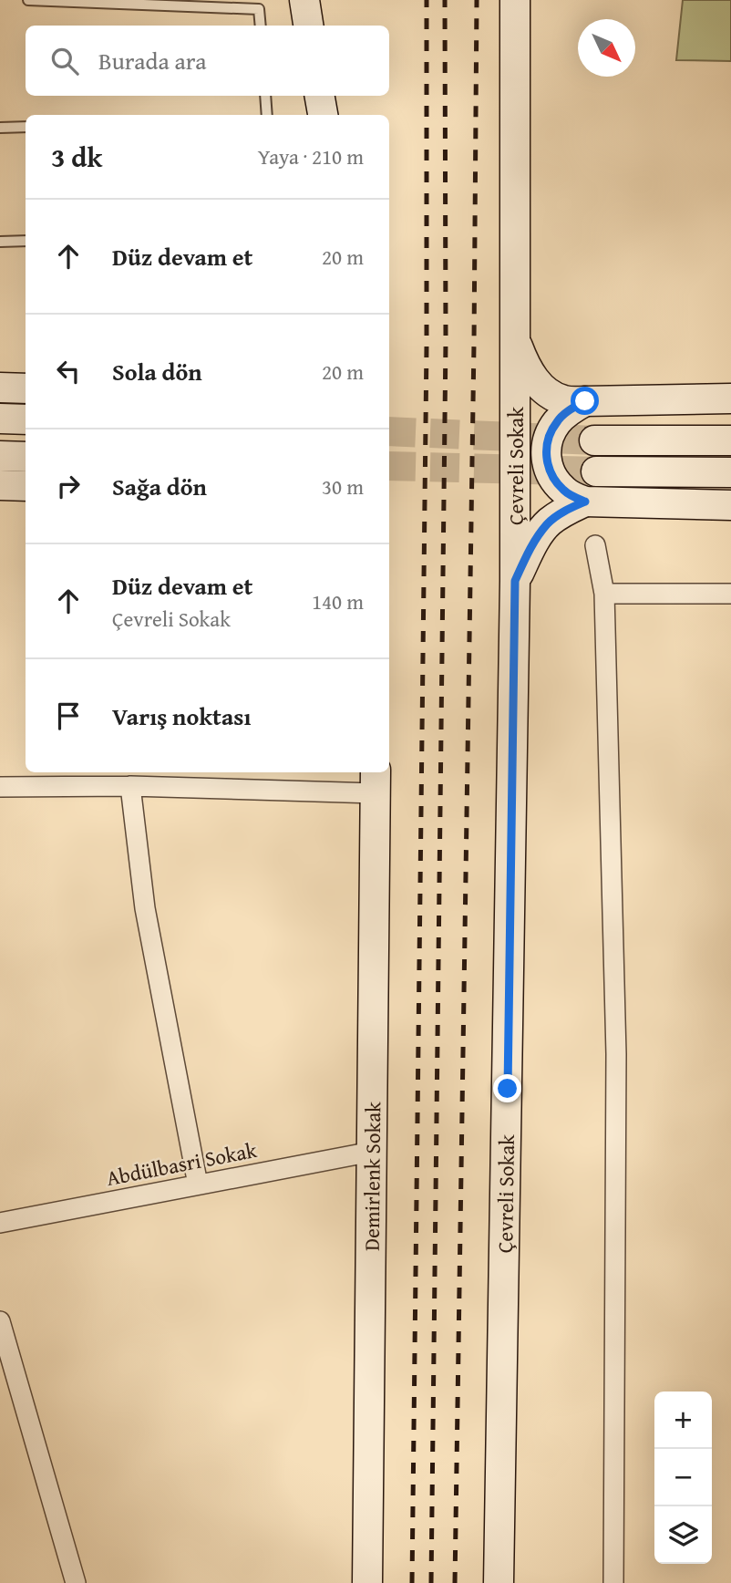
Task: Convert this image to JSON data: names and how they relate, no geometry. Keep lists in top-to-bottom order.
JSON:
{
  "streets": {
    "street": ["Çevreli Sokak", "Abdülbasri Sokak", "Demirlenk Sokak"]
  },
  "crossings": [
    ["Abdülbasri Sokak", "Demirlenk Sokak"]
  ],
  "north": "bottom right",
  "page": {
    "search": "Burada ara",
    "heading": ["3 dk", "Yaya · 210 m"],
    "list": [
      ["Düz devam et", "20 m"],
      ["Sola dön", "20 m"],
      ["Sağa dön", "30 m"],
      ["Düz devam et", "Çevreli Sokak", "140 m"],
      "Varış noktası"
    ],
    "map_buttons": ["+", "−"]
  }
}
